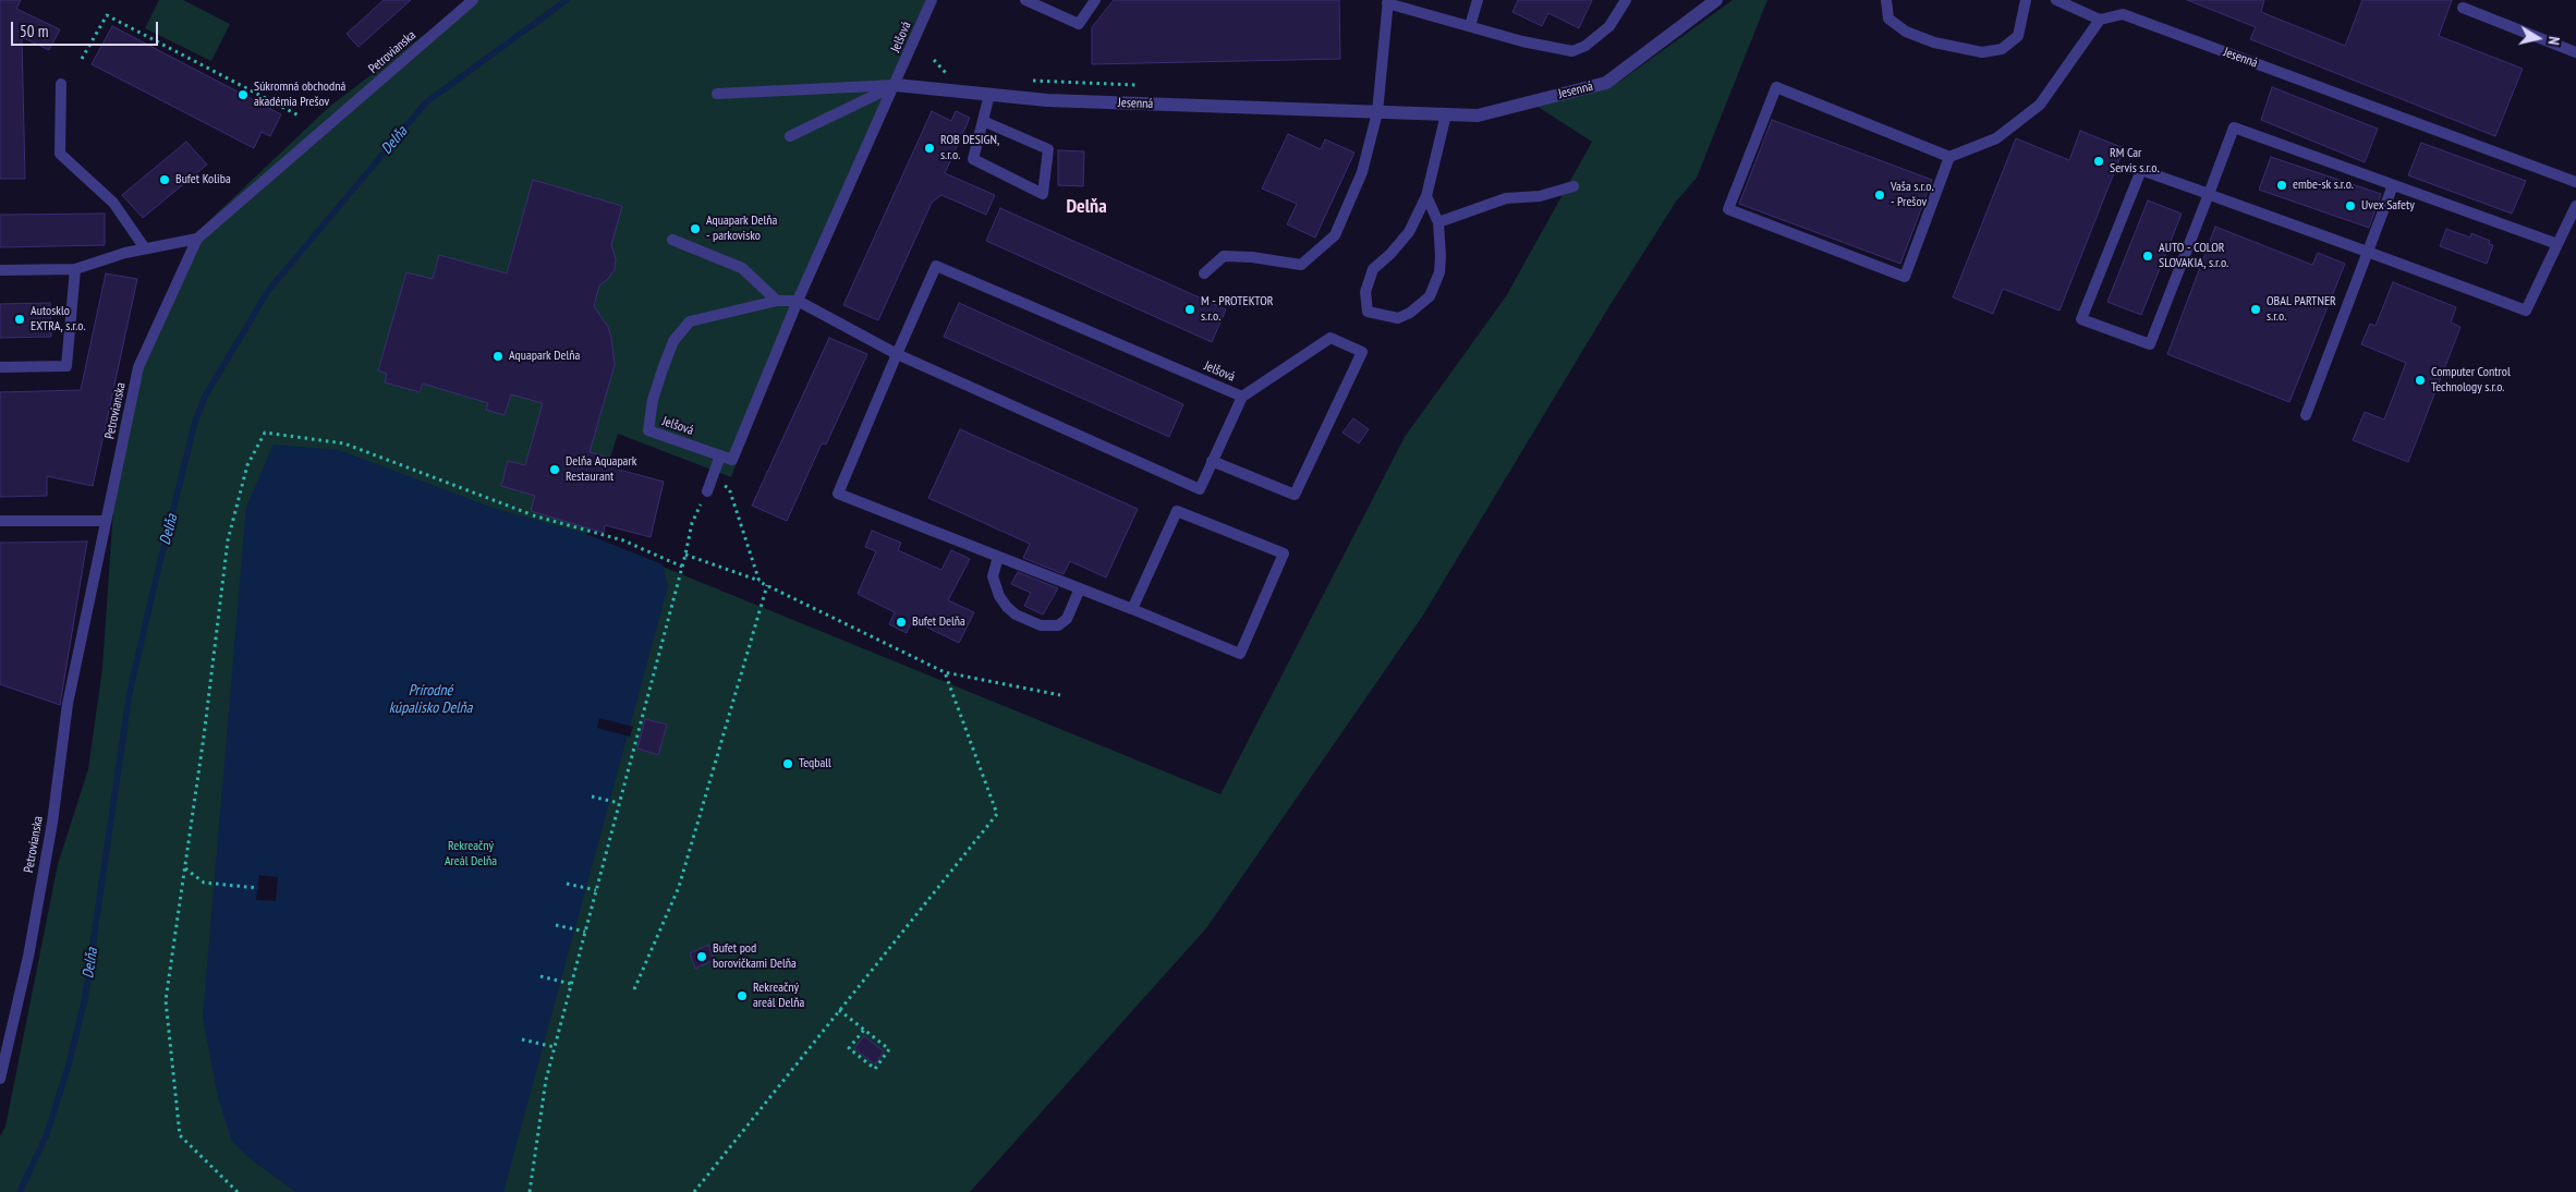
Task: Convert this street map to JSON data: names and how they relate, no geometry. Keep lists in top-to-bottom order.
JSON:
{
  "streets": {
    "street": ["Jesenná"],
    "lane": ["Jelšová", "Petrovianska"]
  },
  "crossings": [
    ["Jelšová", "Jesenná"]
  ],
  "districts": ["Delňa"],
  "water": ["Delňa", "Prírodné kúpalisko Delňa"],
  "parks": ["Rekreačný Areál Delňa"],
  "places": [
    "Súkromná obchodná akadémia Prešov",
    "ROB DESIGN, s.r.o.",
    "RM Car Servis s.r.o.",
    "Bufet Koliba",
    "embe-sk s.r.o.",
    "Vaša s.r.o. - Prešov",
    "Uvex Safety",
    "Aquapark Delňa - parkovisko",
    "AUTO - COLOR SLOVAKIA, s.r.o.",
    "M - PROTEKTOR s.r.o.",
    "OBAL PARTNER s.r.o.",
    "Autosklo EXTRA, s.r.o.",
    "Aquapark Delňa",
    "Computer Control Technology s.r.o.",
    "Delňa Aquapark Restaurant",
    "Bufet Delňa",
    "Teqball",
    "Bufet pod borovičkami Delňa",
    "Rekreačný areál Delňa"
  ],
  "scale_bar": "50 m",
  "north": "right"
}
